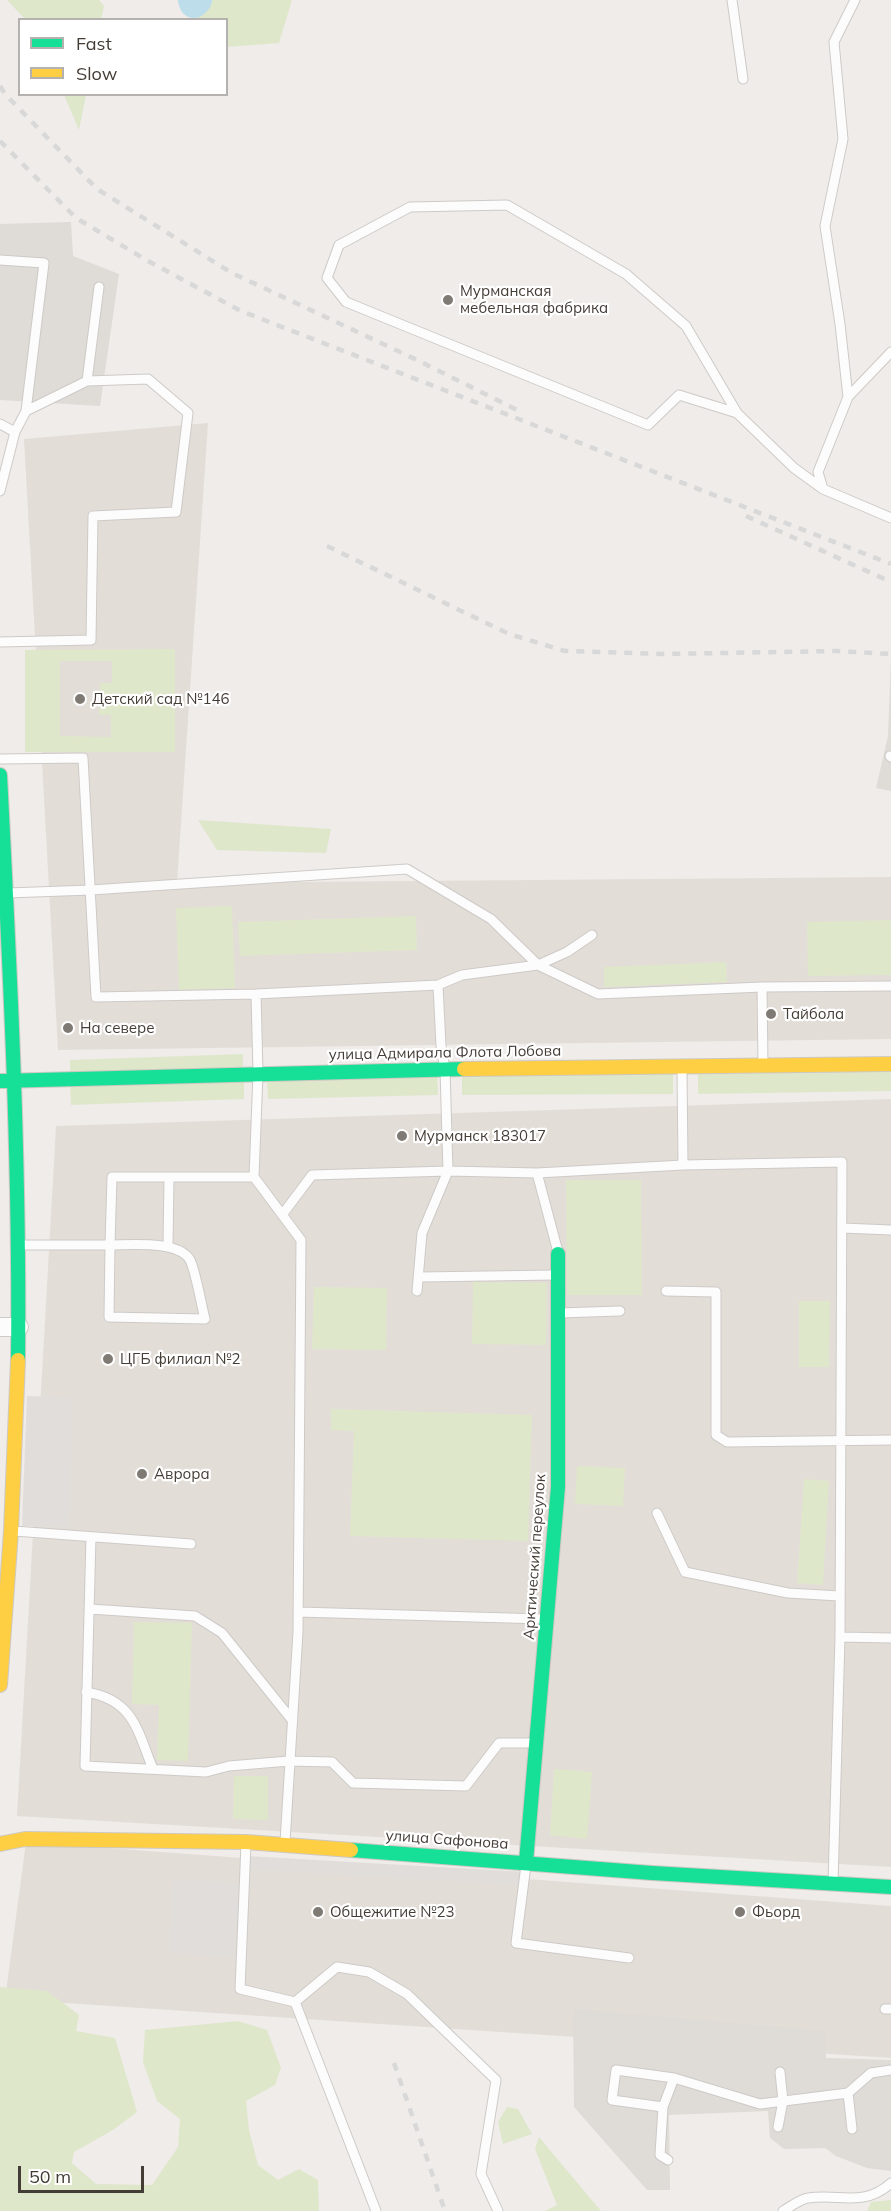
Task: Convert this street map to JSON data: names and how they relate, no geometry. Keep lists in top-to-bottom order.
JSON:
{
  "streets": {
    "street": ["улица Адмирала Флота Лобова", "Арктический переулок", "улица Сафонова"]
  },
  "crossings": [
    ["Арктический переулок", "улица Сафонова"]
  ],
  "places": [
    "Мурманская мебельная фабрика",
    "Детский сад №146",
    "Тайбола",
    "На севере",
    "Мурманск 183017",
    "ЦГБ филиал №2",
    "Аврора",
    "Общежитие №23",
    "Фьорд"
  ],
  "legend": ["Fast", "Slow"],
  "scale_bar": "50 m"
}
